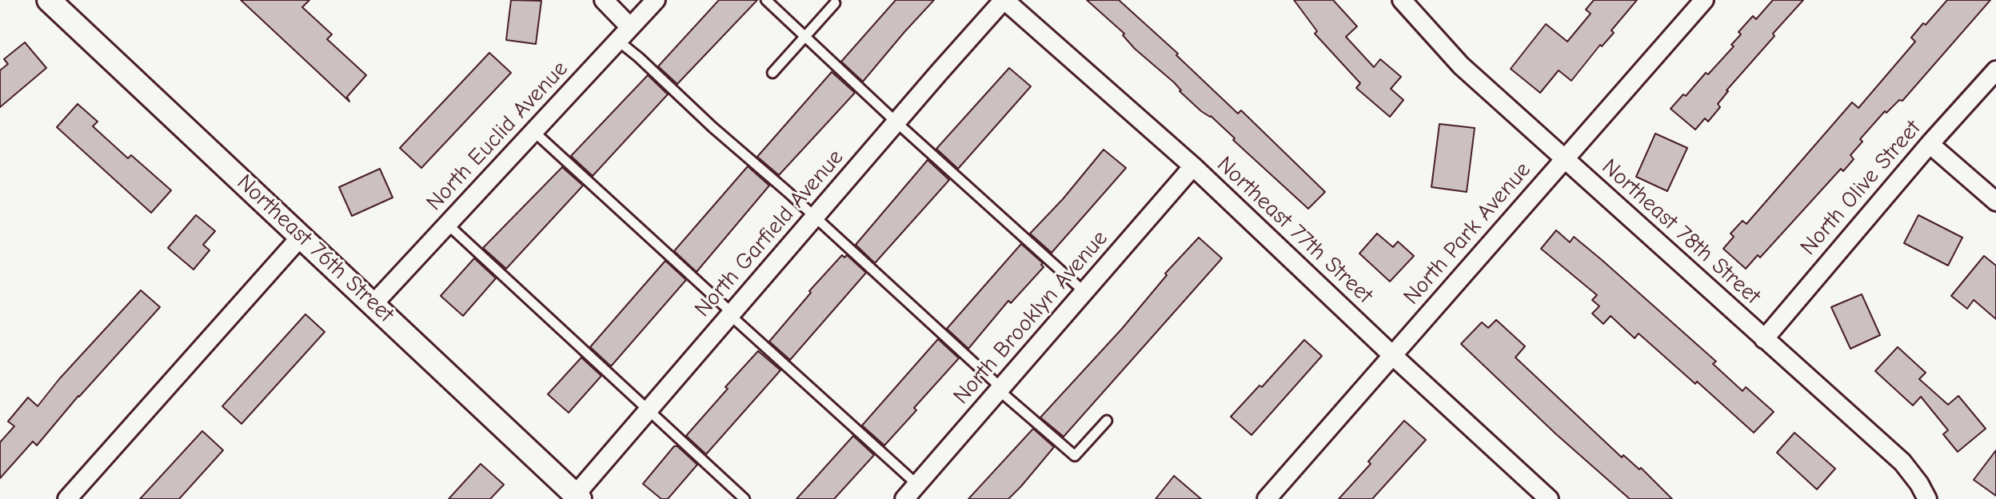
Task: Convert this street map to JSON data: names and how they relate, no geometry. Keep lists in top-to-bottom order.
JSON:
{
  "streets": {
    "street": [
      "North Euclid Avenue",
      "North Olive Street",
      "Northeast 77th Street",
      "Northeast 78th Street",
      "North Garfield Avenue",
      "North Park Avenue",
      "Northeast 76th Street",
      "North Brooklyn Avenue"
    ]
  },
  "crossings": [
    ["North Euclid Avenue", "Northeast 76th Street"],
    ["North Olive Street", "Northeast 78th Street"],
    ["Northeast 77th Street", "North Garfield Avenue"],
    ["Northeast 77th Street", "North Park Avenue"],
    ["Northeast 77th Street", "North Brooklyn Avenue"],
    ["Northeast 78th Street", "North Park Avenue"],
    ["North Garfield Avenue", "Northeast 76th Street"]
  ]
}
